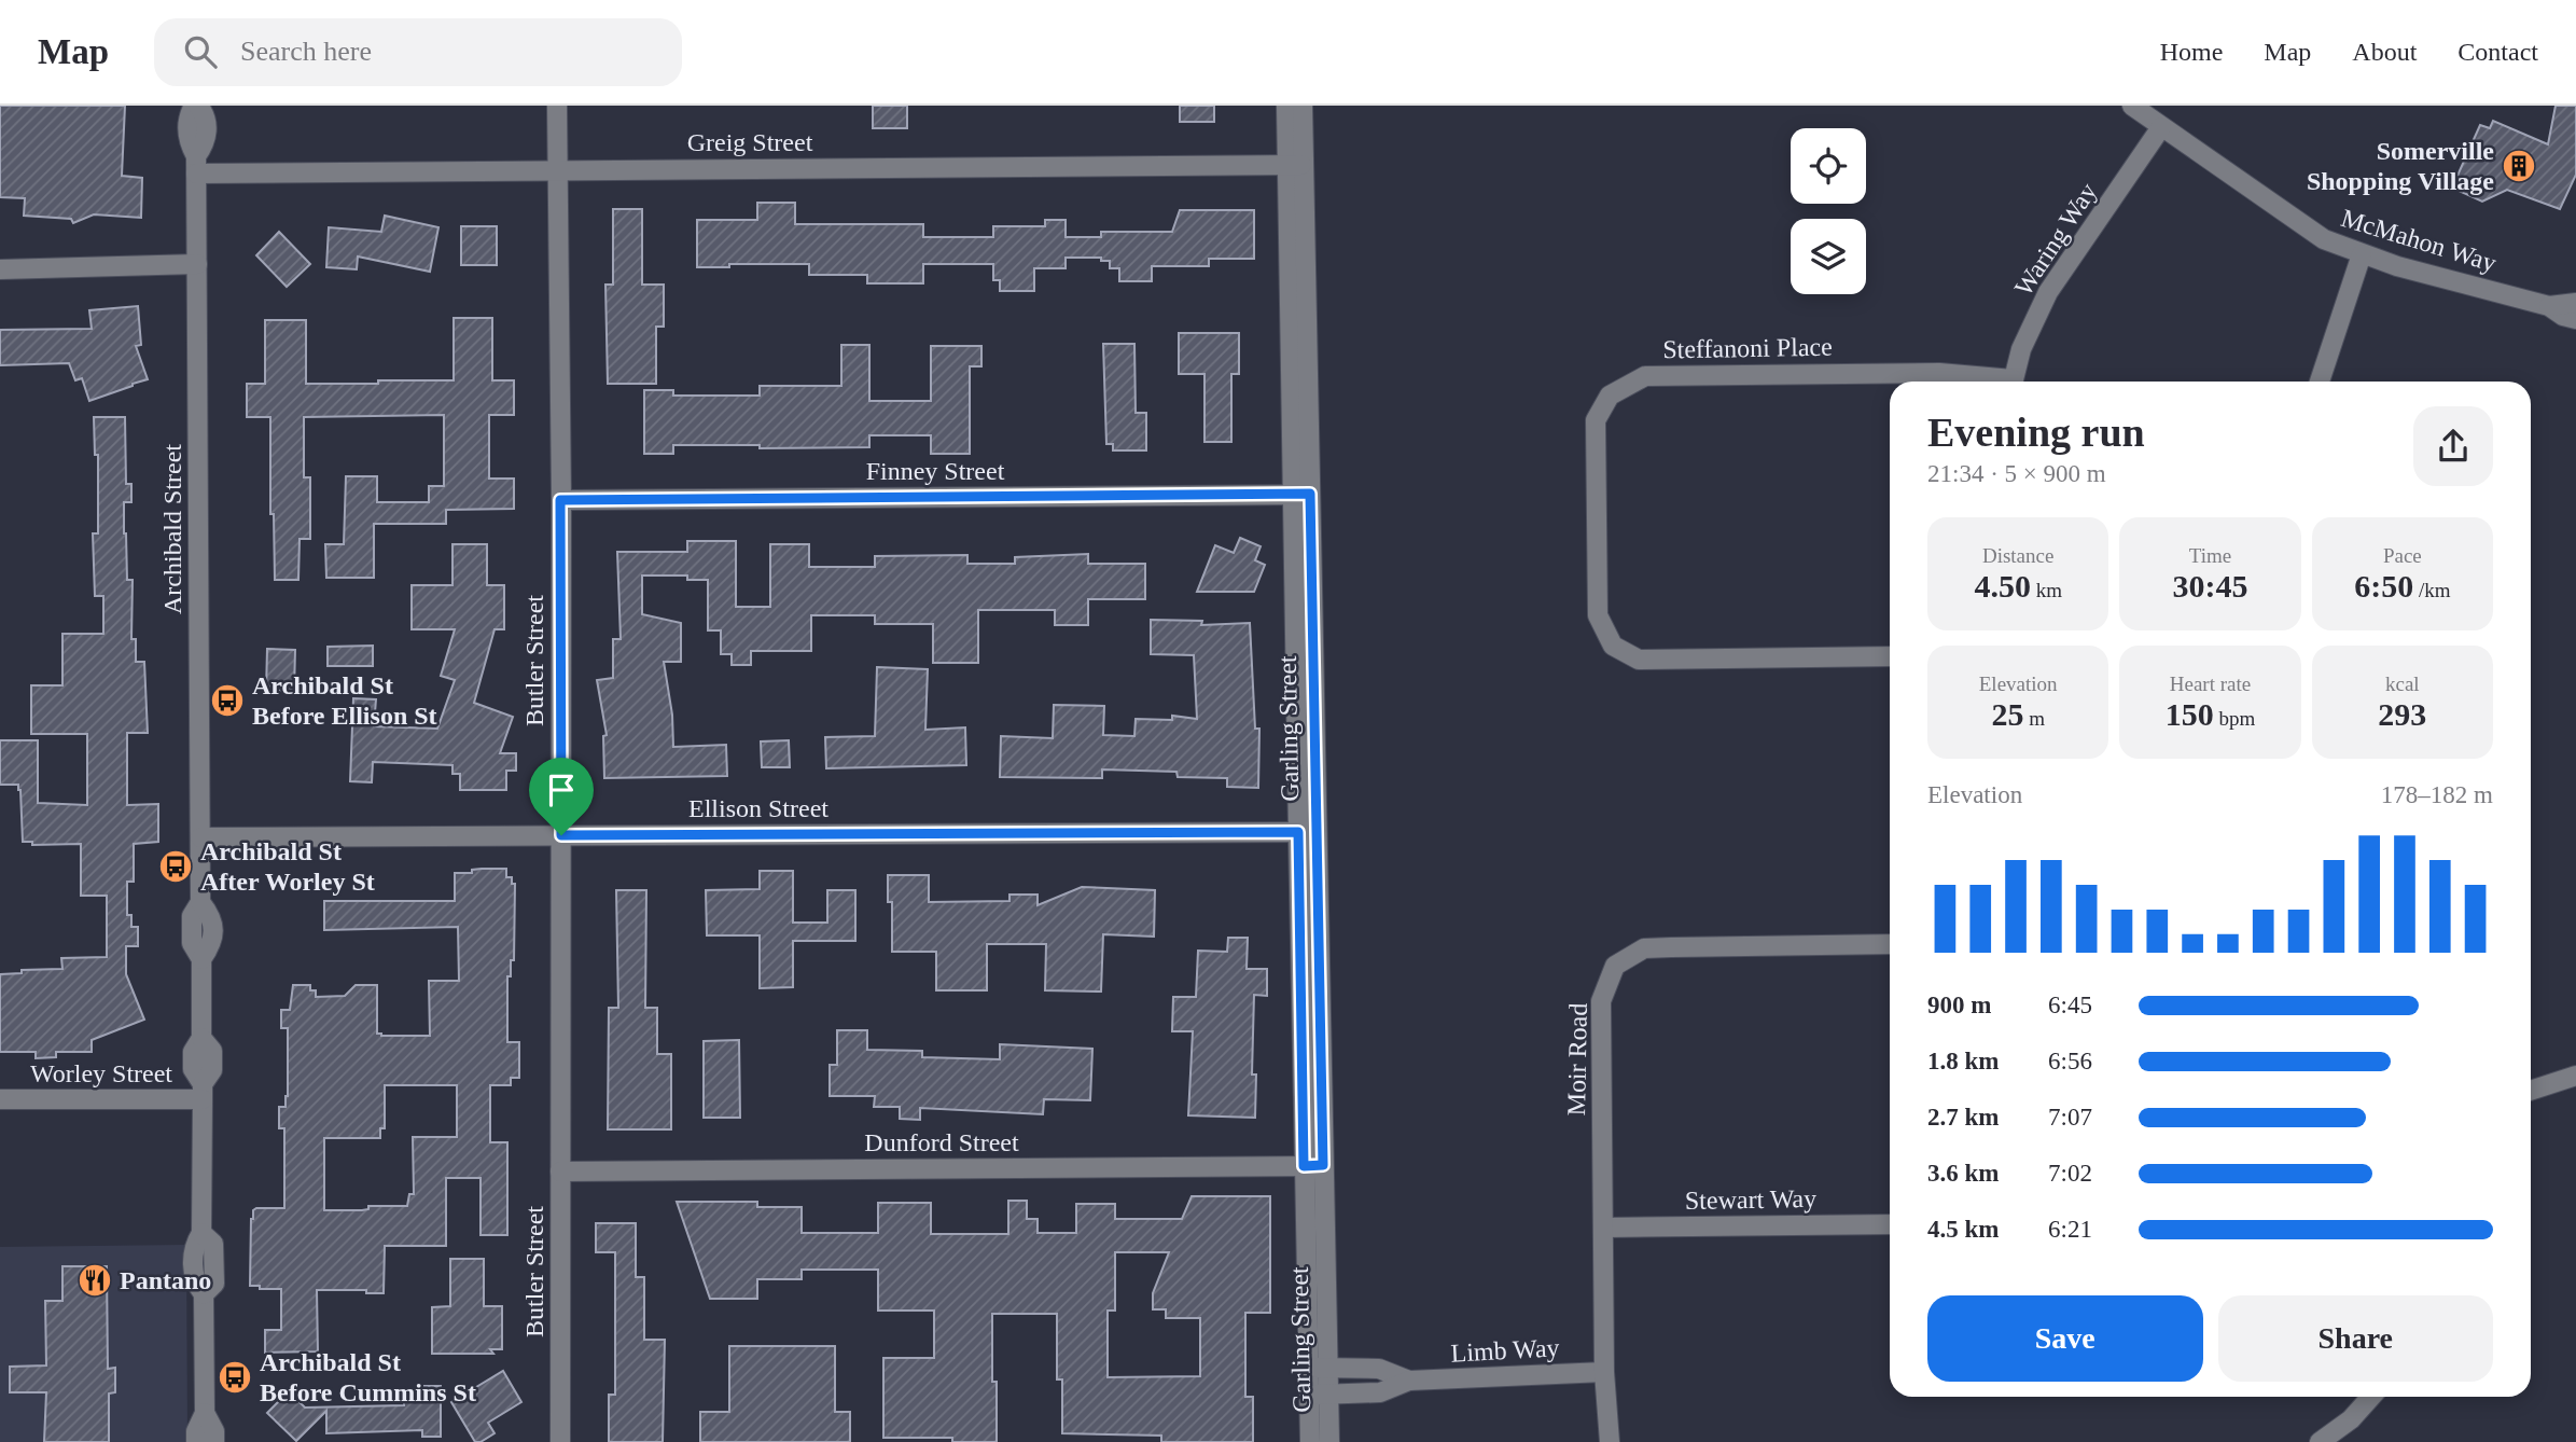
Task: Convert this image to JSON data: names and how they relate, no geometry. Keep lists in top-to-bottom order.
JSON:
{
  "streets": {
    "street": [
      "Greig Street",
      "Waring Way",
      "McMahon Way",
      "Steffanoni Place",
      "Finney Street",
      "Archibald Street",
      "Butler Street",
      "Garling Street",
      "Ellison Street",
      "Moir Road",
      "Worley Street",
      "Dunford Street",
      "Stewart Way",
      "Limb Way"
    ]
  },
  "crossings": [
    ["Greig Street", "Archibald Street"],
    ["Greig Street", "Butler Street"],
    ["Greig Street", "Garling Street"],
    ["Waring Way", "McMahon Way"],
    ["Finney Street", "Butler Street"],
    ["Finney Street", "Garling Street"],
    ["Archibald Street", "Ellison Street"],
    ["Archibald Street", "Worley Street"],
    ["Butler Street", "Ellison Street"],
    ["Butler Street", "Dunford Street"],
    ["Garling Street", "Ellison Street"],
    ["Garling Street", "Dunford Street"],
    ["Garling Street", "Limb Way"],
    ["Moir Road", "Stewart Way"],
    ["Moir Road", "Limb Way"]
  ],
  "places": {
    "building": ["Somerville Shopping Village"],
    "bus stop": ["Archibald St Before Ellison St", "Archibald St After Worley St", "Archibald St Before Cummins St"],
    "restaurant": ["Pantano"]
  },
  "page": {
    "header": "Map",
    "search": "Search here",
    "nav": [
      "Home",
      "Map",
      "About",
      "Contact"
    ],
    "heading": ["Evening run", "21:34 · 5 × 900 m"],
    "stats": [
      ["Distance", "4.50 km"],
      ["Time", "30:45"],
      ["Pace", "6:50 /km"],
      ["Elevation", "25 m"],
      ["Heart rate", "150 bpm"],
      ["kcal", "293"]
    ],
    "chart": ["Elevation", "178–182 m"],
    "list": [
      {
        "name": "900 m",
        "note": "6:45"
      },
      {
        "name": "1.8 km",
        "note": "6:56"
      },
      {
        "name": "2.7 km",
        "note": "7:07"
      },
      {
        "name": "3.6 km",
        "note": "7:02"
      },
      {
        "name": "4.5 km",
        "note": "6:21"
      }
    ],
    "buttons": ["Save", "Share"]
  }
}
